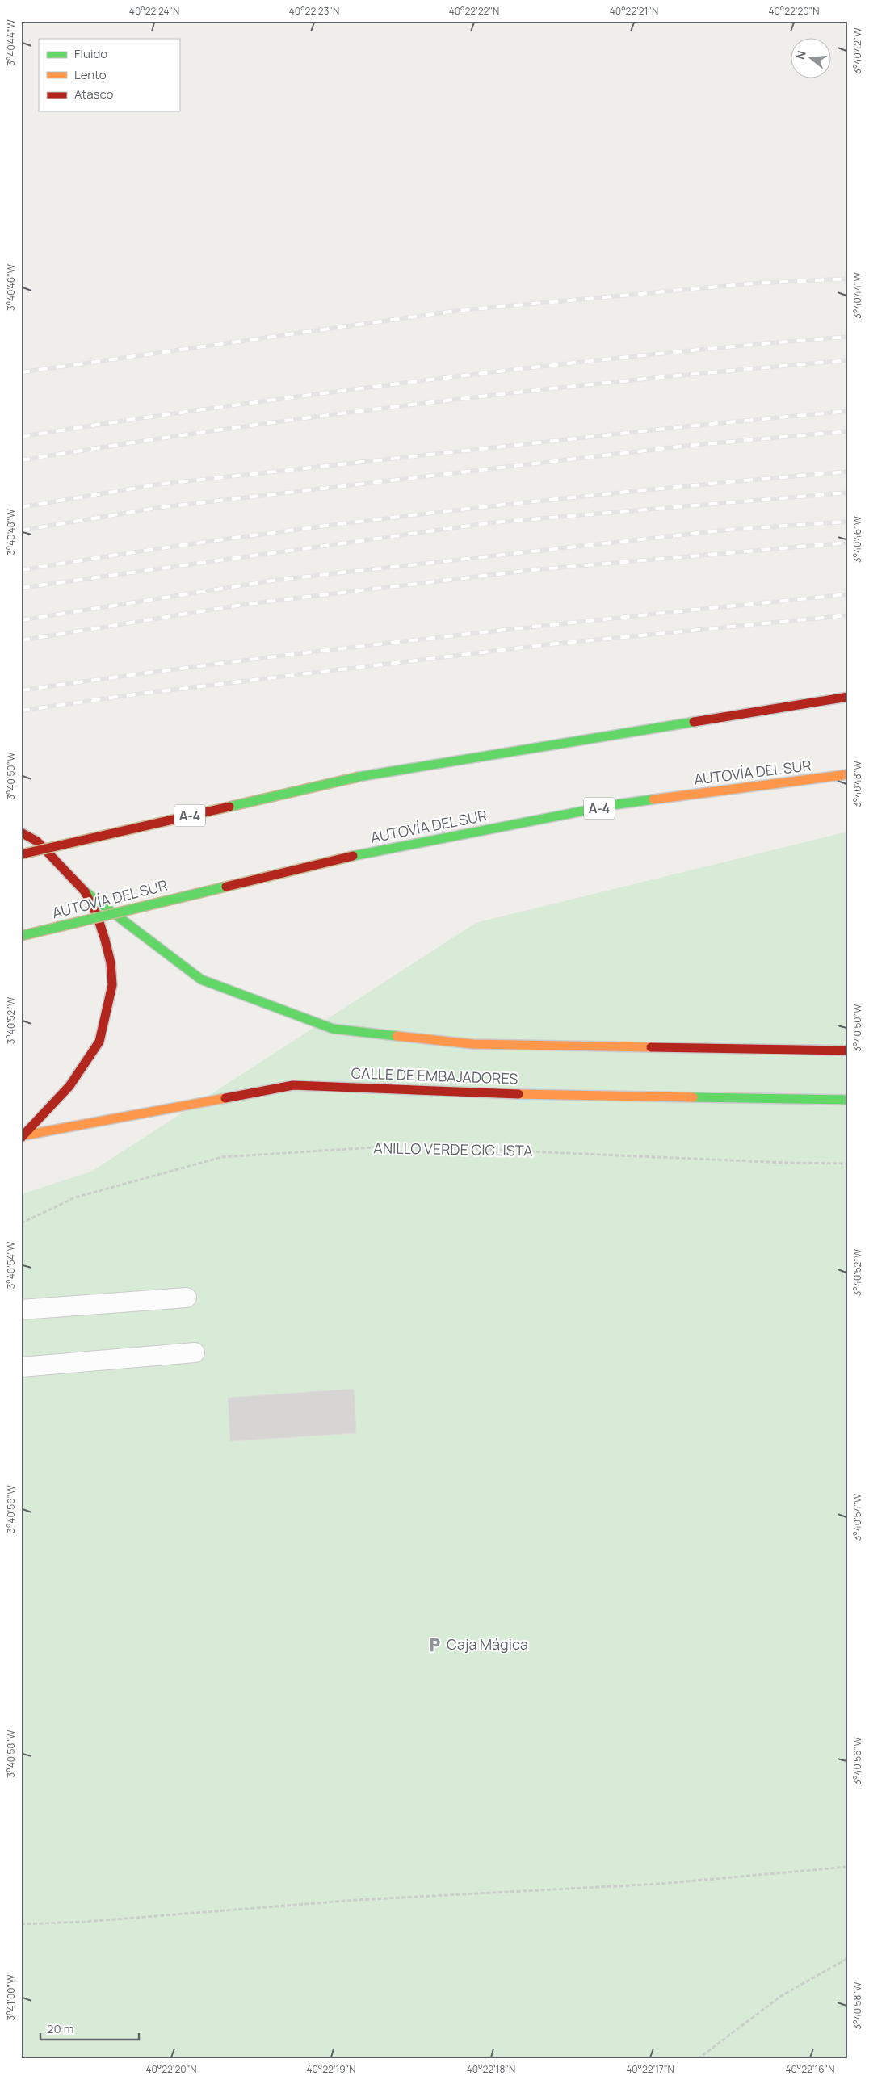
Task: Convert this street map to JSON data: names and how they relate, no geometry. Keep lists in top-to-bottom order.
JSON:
{
  "streets": {
    "main road": ["AUTOVÍA DEL SUR", "A-4", "CALLE DE EMBAJADORES"],
    "path": ["ANILLO VERDE CICLISTA"]
  },
  "places": {
    "parking": ["Caja Mágica"]
  },
  "legend": ["Fluido", "Lento", "Atasco"],
  "scale_bar": "20 m",
  "north": "left",
  "coordinates": [
    "40°22'24\"N",
    "40°22'23\"N",
    "40°22'22\"N",
    "40°22'21\"N",
    "40°22'20\"N",
    "3°40'44\"W",
    "3°40'42\"W",
    "3°40'46\"W",
    "3°40'48\"W",
    "3°40'50\"W",
    "3°40'52\"W",
    "3°40'54\"W",
    "3°40'56\"W",
    "3°40'58\"W",
    "3°41'00\"W",
    "40°22'19\"N",
    "40°22'18\"N",
    "40°22'17\"N",
    "40°22'16\"N"
  ]
}
